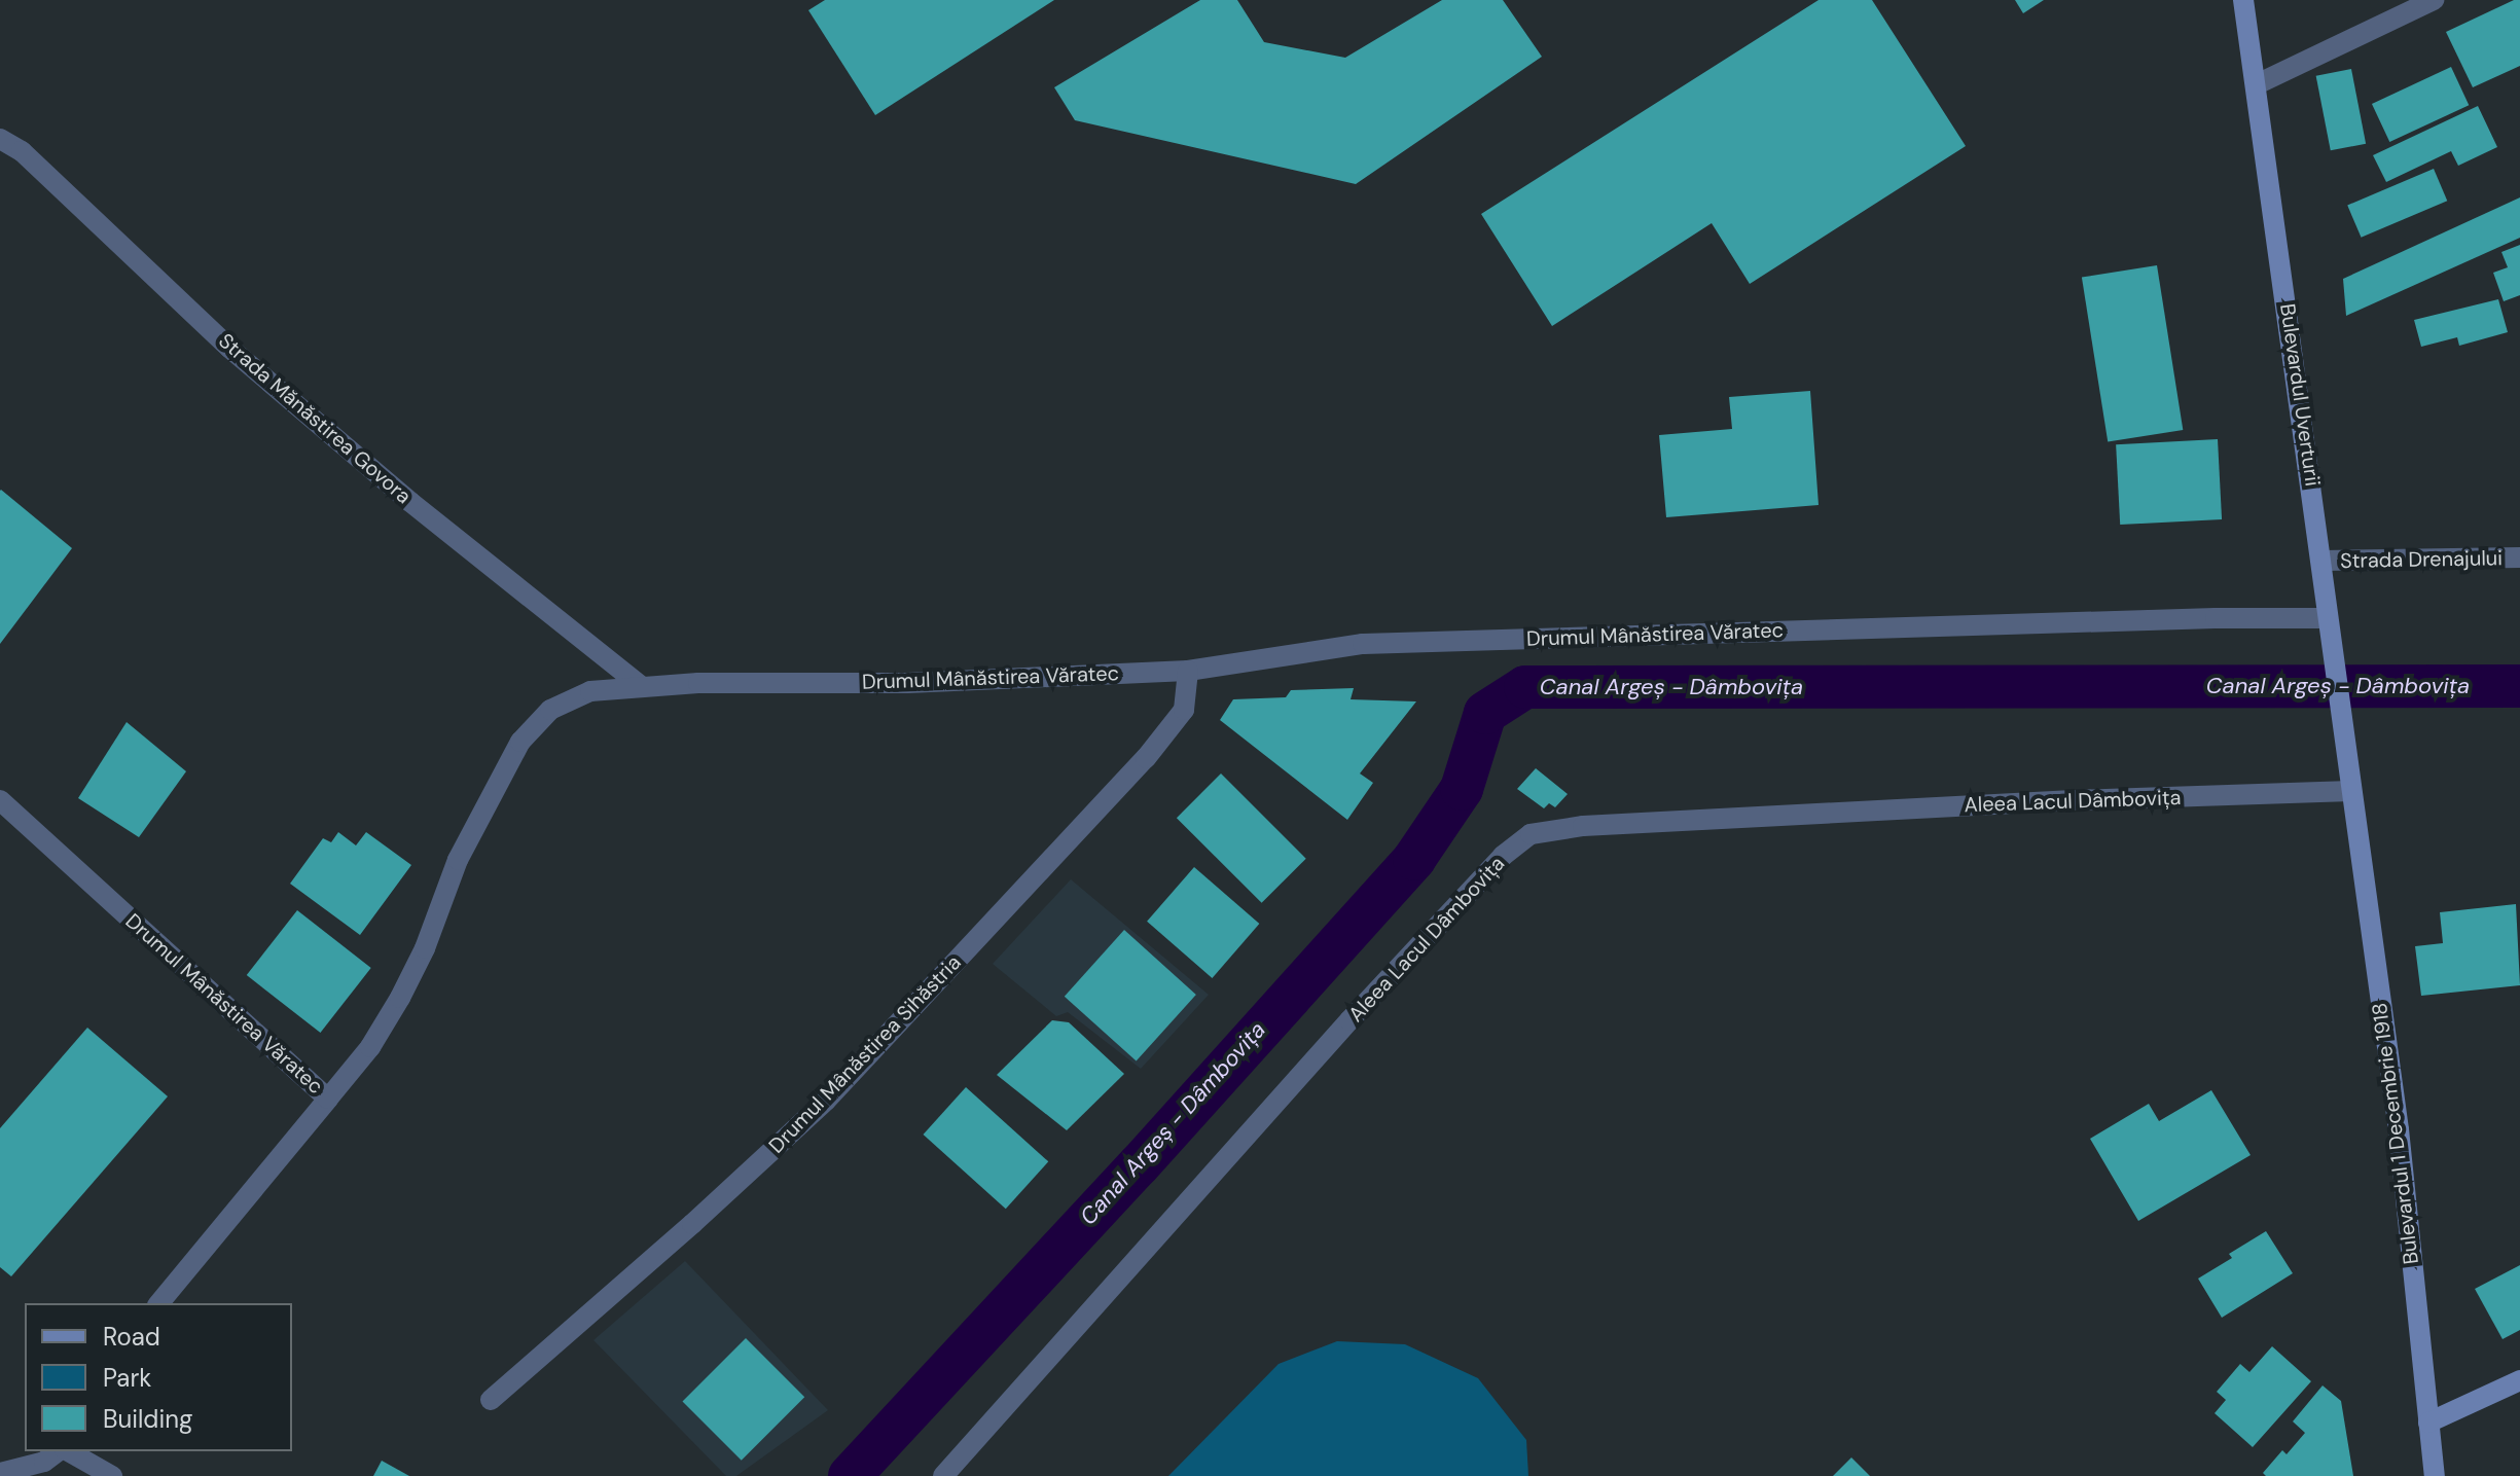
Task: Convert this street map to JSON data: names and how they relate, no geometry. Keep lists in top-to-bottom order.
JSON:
{
  "streets": {
    "main road": ["Bulevardul Uverturii", "Bulevardul 1 Decembrie 1918"],
    "street": [
      "Strada Mănăstirea Govora",
      "Strada Drenajului",
      "Drumul Mânăstirea Văratec",
      "Aleea Lacul Dâmbovița",
      "Drumul Mânăstirea Sihăstria"
    ]
  },
  "crossings": [
    ["Bulevardul Uverturii", "Strada Drenajului"],
    ["Bulevardul Uverturii", "Drumul Mânăstirea Văratec"],
    ["Bulevardul Uverturii", "Aleea Lacul Dâmbovița"],
    ["Bulevardul Uverturii", "Bulevardul 1 Decembrie 1918"],
    ["Strada Mănăstirea Govora", "Drumul Mânăstirea Văratec"],
    ["Drumul Mânăstirea Văratec", "Drumul Mânăstirea Sihăstria"],
    ["Aleea Lacul Dâmbovița", "Bulevardul 1 Decembrie 1918"]
  ],
  "water": ["Canal Argeș - Dâmbovița"],
  "legend": ["Road", "Park", "Building"]
}
